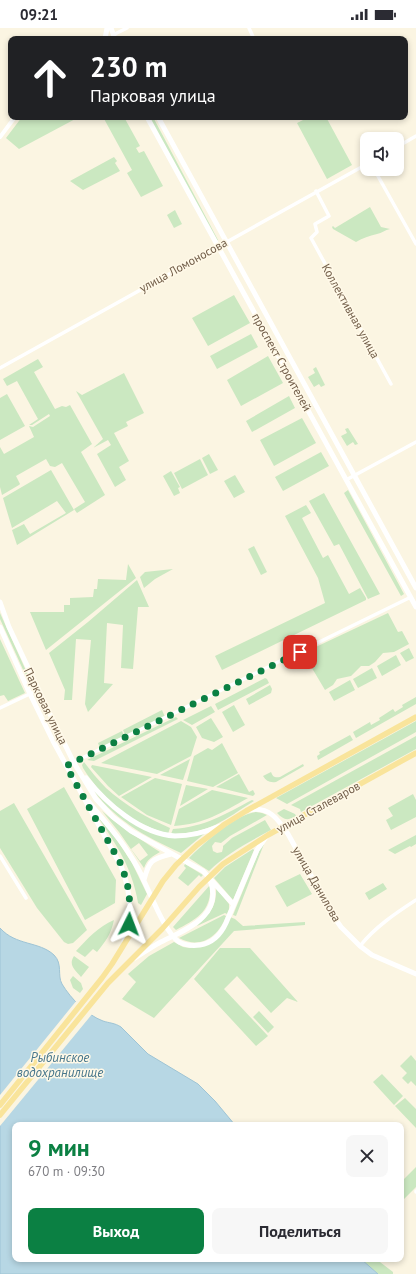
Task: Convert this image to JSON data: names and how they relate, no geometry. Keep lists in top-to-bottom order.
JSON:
{
  "streets": {
    "main road": [
      "проспект Строителей",
      "Парковая улица",
      "улица Сталеваров",
      "улица Данилова"
    ],
    "street": ["улица Ломоносова", "Коллективная улица"]
  },
  "crossings": [
    ["улица Ломоносова", "Коллективная улица"],
    ["улица Ломоносова", "проспект Строителей"],
    ["улица Сталеваров", "улица Данилова"]
  ],
  "water": ["Рыбинское водохранилище"],
  "page": {
    "status": "09:21",
    "turn": ["230 m", "Парковая улица"],
    "heading": ["9 мин", "670 m · 09:30"],
    "buttons": ["Выход", "Поделиться"]
  }
}
